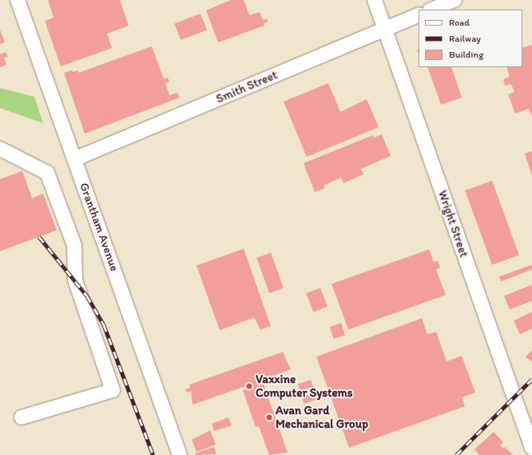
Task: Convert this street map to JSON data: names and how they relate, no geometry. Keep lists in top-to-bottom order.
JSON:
{
  "streets": {
    "street": ["Smith Street", "Wright Street", "Grantham Avenue"]
  },
  "crossings": [
    ["Smith Street", "Wright Street"],
    ["Smith Street", "Grantham Avenue"]
  ],
  "places": ["Vaxxine Computer Systems", "Avan Gard Mechanical Group"],
  "legend": ["Road", "Railway", "Building"]
}
